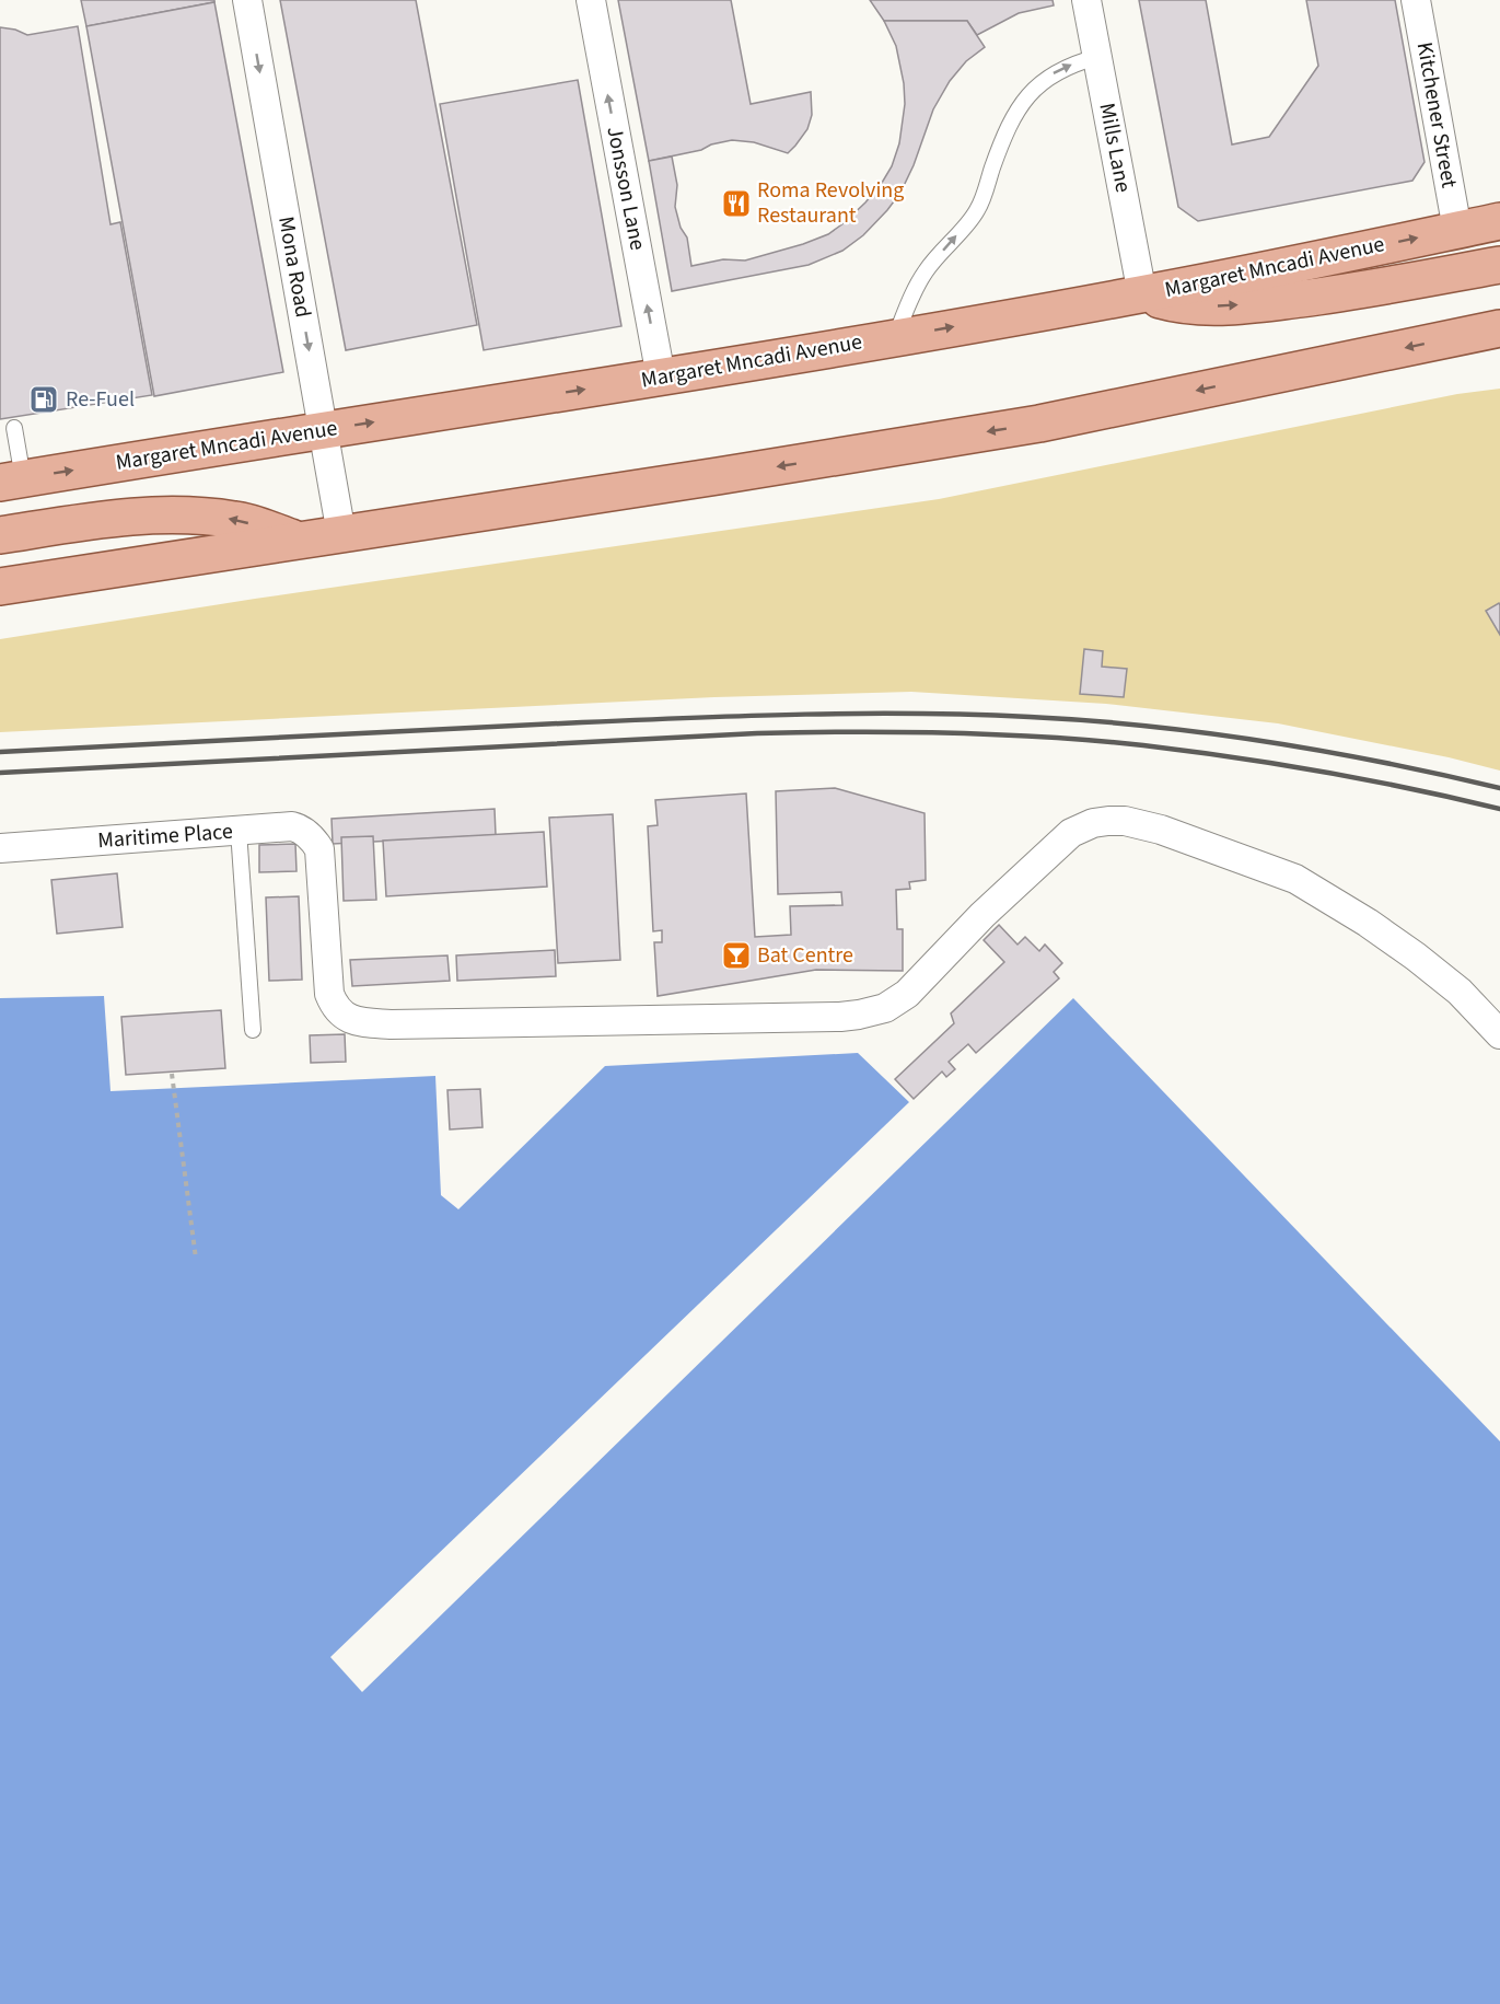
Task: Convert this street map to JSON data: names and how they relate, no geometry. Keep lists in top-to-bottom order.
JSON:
{
  "streets": {
    "main road": ["Margaret Mncadi Avenue"],
    "street": [
      "Kitchener Street",
      "Mills Lane",
      "Jonsson Lane",
      "Mona Road",
      "Maritime Place"
    ]
  },
  "crossings": [
    ["Kitchener Street", "Margaret Mncadi Avenue"],
    ["Mills Lane", "Margaret Mncadi Avenue"],
    ["Jonsson Lane", "Margaret Mncadi Avenue"],
    ["Mona Road", "Margaret Mncadi Avenue"]
  ],
  "one_way": ["Jonsson Lane", "Mona Road"],
  "places": {
    "restaurant": ["Roma Revolving Restaurant"],
    "fuel station": ["Re-Fuel"],
    "bar": ["Bat Centre"]
  }
}
